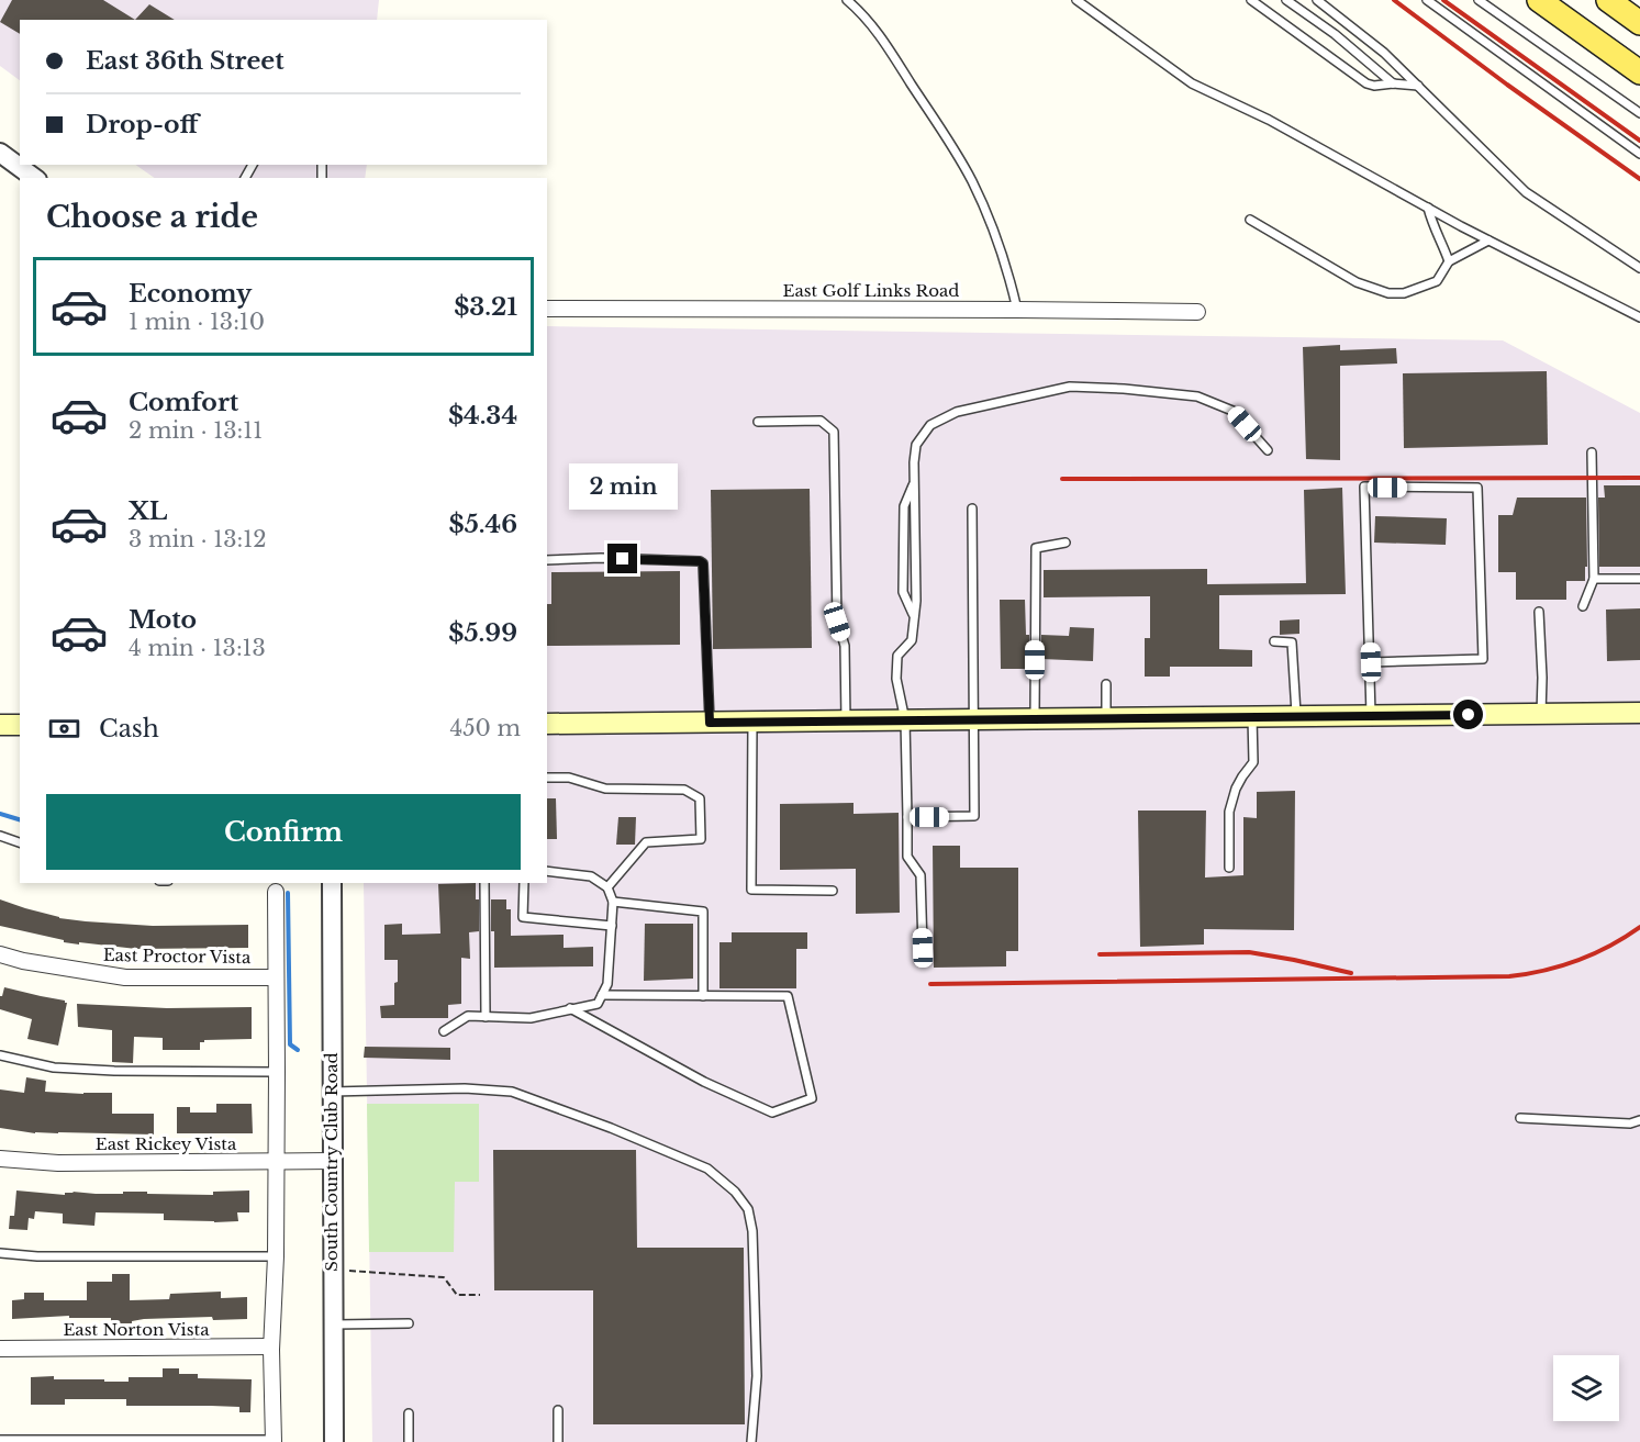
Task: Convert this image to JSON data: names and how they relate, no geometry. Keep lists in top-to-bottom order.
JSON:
{
  "streets": {
    "street": [
      "East Golf Links Road",
      "East Proctor Vista",
      "East Rickey Vista",
      "South Country Club Road",
      "East Norton Vista"
    ]
  },
  "crossings": [
    ["East Rickey Vista", "South Country Club Road"]
  ],
  "page": {
    "banner": ["East 36th Street", "Drop-off"],
    "heading": "Choose a ride",
    "list": [
      {
        "name": "Economy",
        "note": "1 min · 13:10",
        "value": "$3.21"
      },
      {
        "name": "Comfort",
        "note": "2 min · 13:11",
        "value": "$4.34"
      },
      {
        "name": "XL",
        "note": "3 min · 13:12",
        "value": "$5.46"
      },
      {
        "name": "Moto",
        "note": "4 min · 13:13",
        "value": "$5.99"
      }
    ],
    "bubble": "2 min",
    "pay": ["Cash", "450 m"],
    "buttons": "Confirm"
  }
}
